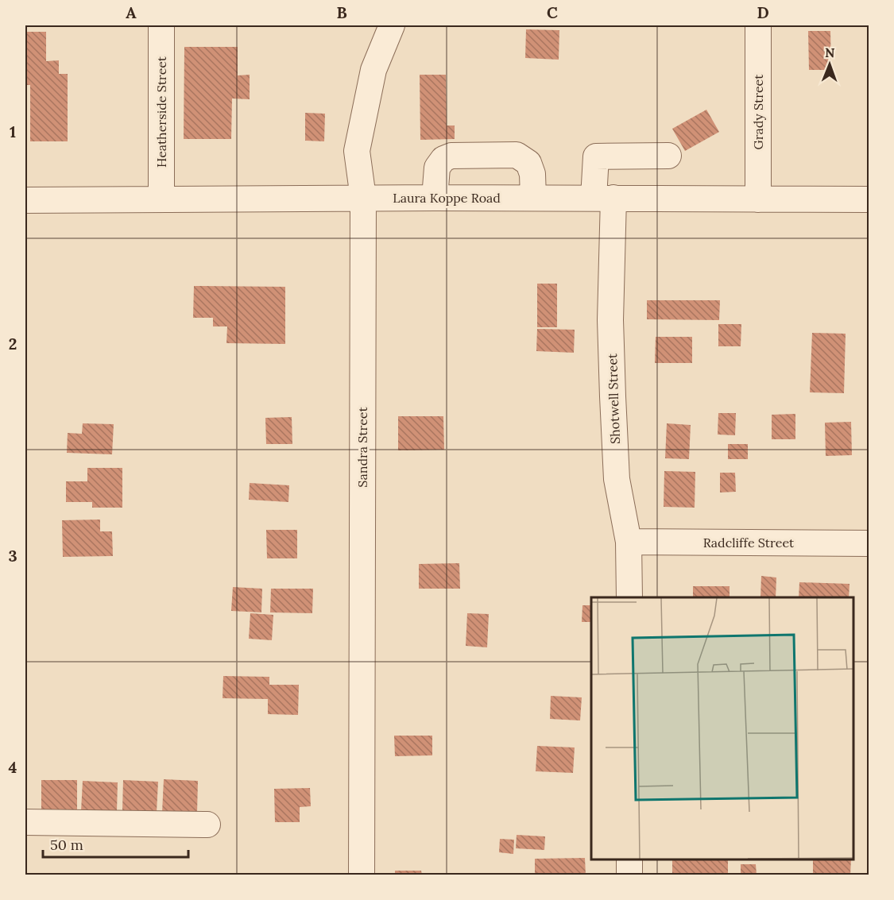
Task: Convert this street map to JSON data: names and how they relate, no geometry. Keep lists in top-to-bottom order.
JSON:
{
  "streets": {
    "street": [
      "Heatherside Street",
      "Grady Street",
      "Laura Koppe Road",
      "Shotwell Street",
      "Sandra Street",
      "Radcliffe Street"
    ]
  },
  "crossings": [
    ["Heatherside Street", "Laura Koppe Road"],
    ["Grady Street", "Laura Koppe Road"],
    ["Laura Koppe Road", "Shotwell Street"],
    ["Laura Koppe Road", "Sandra Street"],
    ["Shotwell Street", "Radcliffe Street"]
  ],
  "scale_bar": "50 m",
  "north": "top",
  "grid": {
    "columns": [
      "A",
      "B",
      "C",
      "D"
    ],
    "rows": [
      "1",
      "2",
      "3",
      "4"
    ]
  }
}
